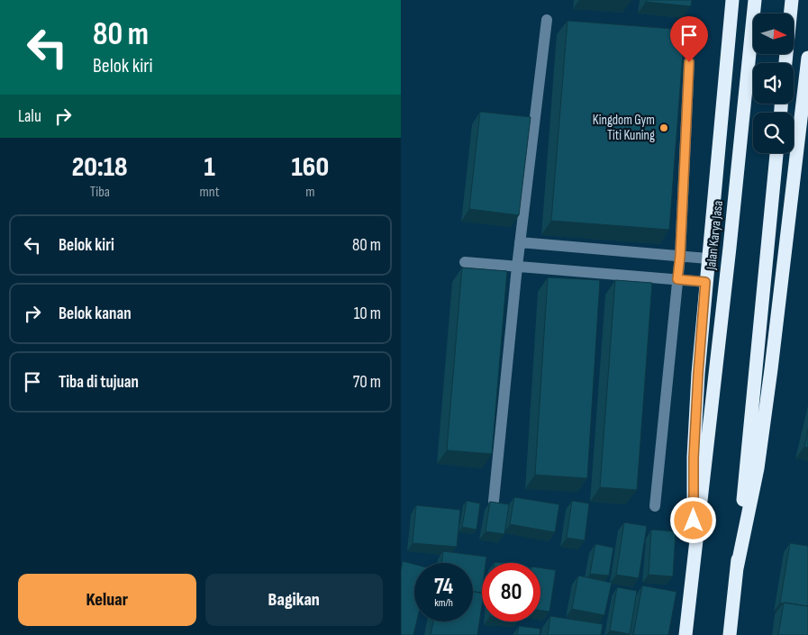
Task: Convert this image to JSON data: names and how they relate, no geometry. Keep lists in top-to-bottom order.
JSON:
{
  "streets": {
    "highway": ["Jalan Karya Jasa"]
  },
  "places": ["Kingdom Gym Titi Kuning"],
  "north": "right",
  "page": {
    "turn": ["80 m", "Belok kiri"],
    "then": "Lalu",
    "eta": [
      "20:18",
      "Tiba",
      "1",
      "mnt",
      "160",
      "m"
    ],
    "list": [
      {
        "name": "Belok kiri",
        "value": "80 m"
      },
      {
        "name": "Belok kanan",
        "value": "10 m"
      },
      {
        "name": "Tiba di tujuan",
        "value": "70 m"
      }
    ],
    "speed": "74 km/h",
    "limit": "80",
    "buttons": ["Keluar", "Bagikan"]
  }
}
